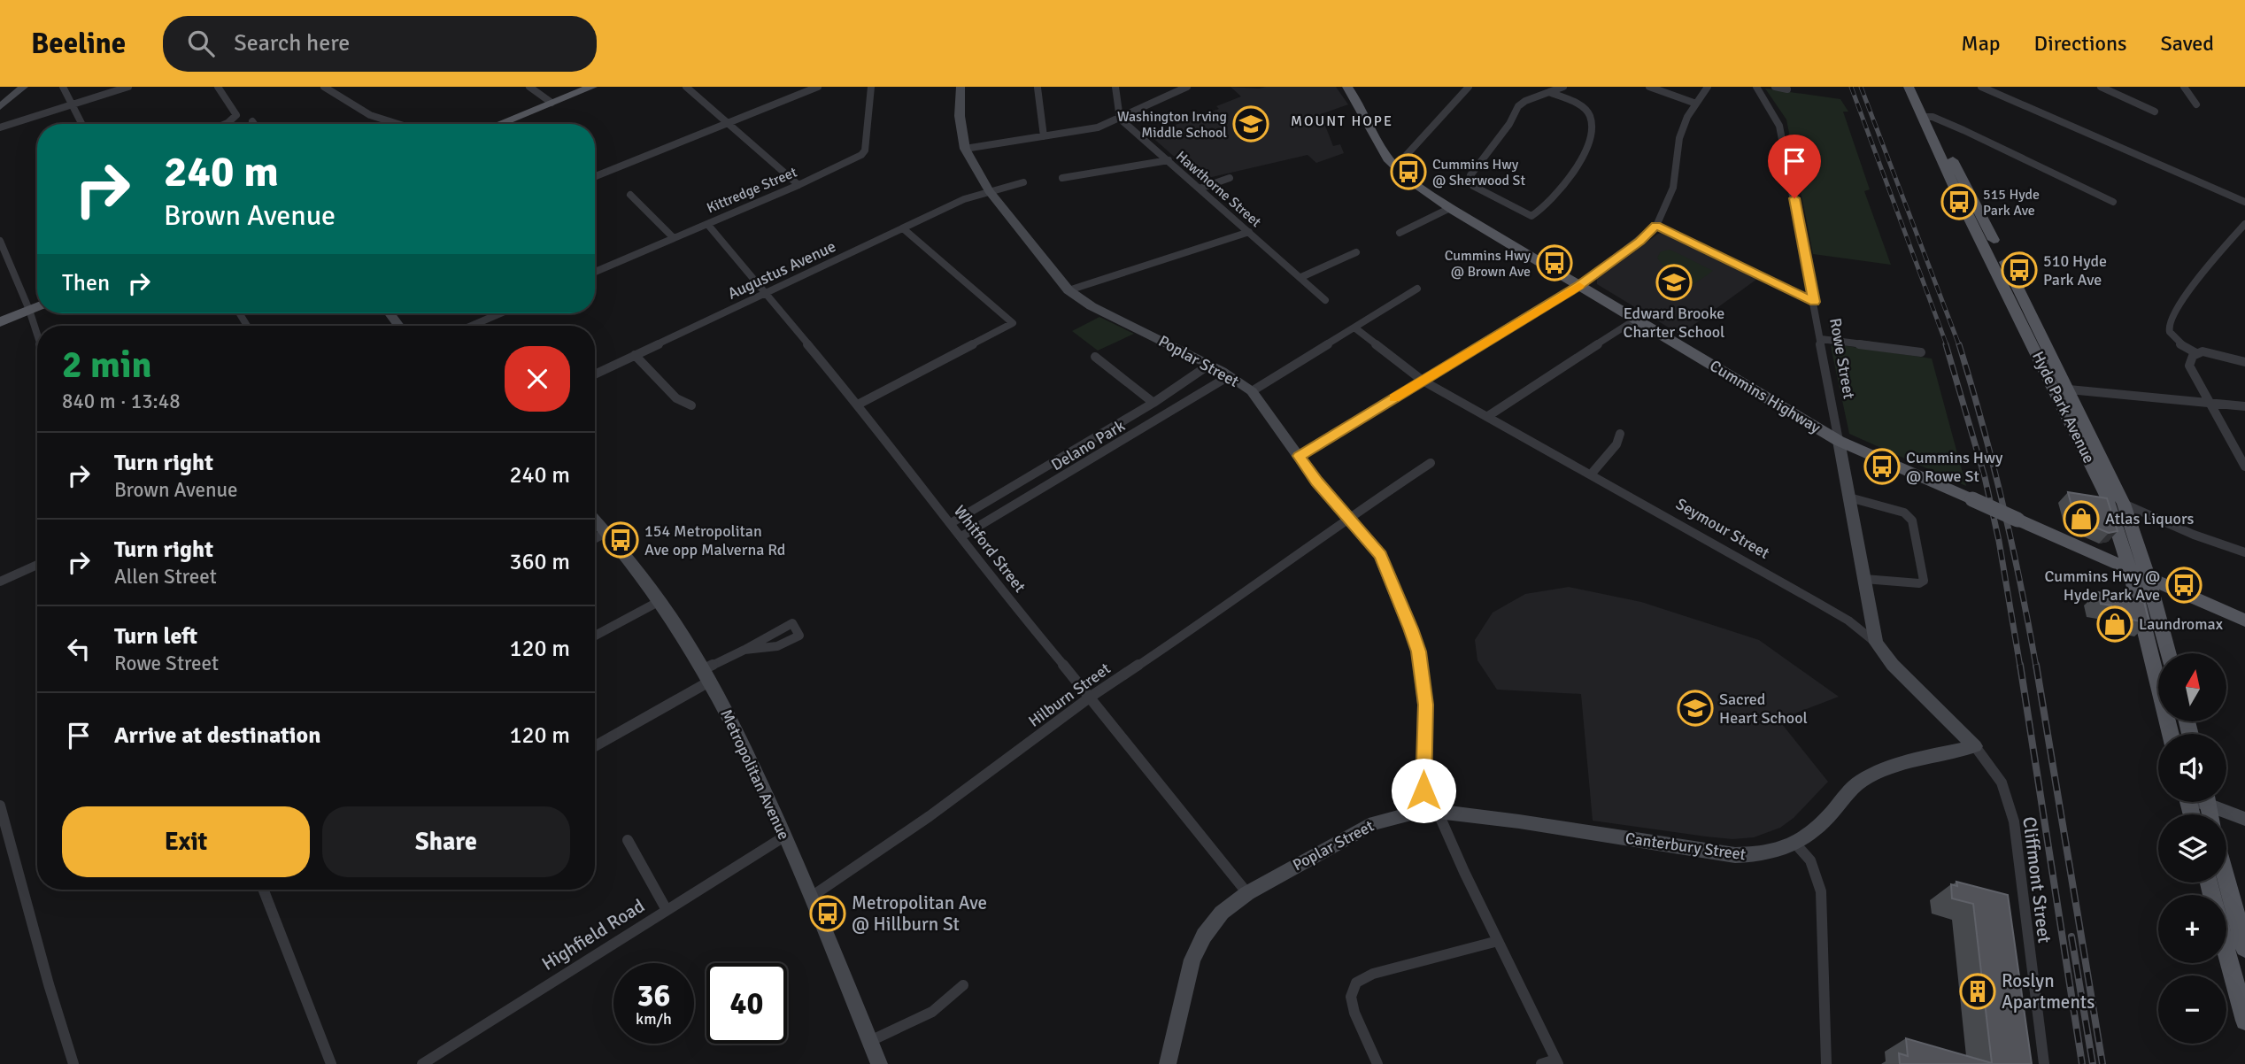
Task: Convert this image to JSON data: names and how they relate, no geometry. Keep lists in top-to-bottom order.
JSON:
{
  "streets": {
    "main road": ["Cummins Highway", "Hyde Park Avenue"],
    "street": [
      "Hawthorne Street",
      "Kittredge Street",
      "Augustus Avenue",
      "Rowe Street",
      "Poplar Street",
      "Delano Park",
      "Seymour Street",
      "Whitford Street",
      "Hilburn Street",
      "Metropolitan Avenue",
      "Canterbury Street",
      "Cliffmont Street",
      "Highfield Road"
    ]
  },
  "crossings": [
    ["Kittredge Street", "Whitford Street"],
    ["Augustus Avenue", "Poplar Street"],
    ["Augustus Avenue", "Whitford Street"],
    ["Rowe Street", "Cummins Highway"],
    ["Rowe Street", "Seymour Street"],
    ["Poplar Street", "Delano Park"],
    ["Poplar Street", "Whitford Street"],
    ["Poplar Street", "Hilburn Street"],
    ["Poplar Street", "Canterbury Street"],
    ["Cummins Highway", "Hyde Park Avenue"],
    ["Delano Park", "Whitford Street"],
    ["Seymour Street", "Canterbury Street"],
    ["Seymour Street", "Cliffmont Street"],
    ["Whitford Street", "Hilburn Street"],
    ["Hilburn Street", "Metropolitan Avenue"],
    ["Metropolitan Avenue", "Highfield Road"],
    ["Canterbury Street", "Cliffmont Street"]
  ],
  "districts": ["MOUNT HOPE"],
  "places": {
    "school or university": ["Washington Irving Middle School", "Edward Brooke Charter School", "Sacred Heart School"],
    "bus stop": [
      "Cummins Hwy @ Sherwood St",
      "515 Hyde Park Ave",
      "Cummins Hwy @ Brown Ave",
      "510 Hyde Park Ave",
      "Cummins Hwy @ Rowe St",
      "154 Metropolitan Ave opp Malverna Rd",
      "Cummins Hwy @ Hyde Park Ave",
      "Metropolitan Ave @ Hillburn St"
    ],
    "shop": ["Atlas Liquors", "Laundromax"],
    "building": ["Roslyn Apartments"]
  },
  "north": "top",
  "page": {
    "header": "Beeline",
    "search": "Search here",
    "nav": ["Map", "Directions", "Saved"],
    "turn": ["240 m", "Brown Avenue"],
    "then": "Then",
    "heading": ["2 min", "840 m · 13:48"],
    "list": [
      {
        "name": "Turn right",
        "note": "Brown Avenue",
        "value": "240 m"
      },
      {
        "name": "Turn right",
        "note": "Allen Street",
        "value": "360 m"
      },
      {
        "name": "Turn left",
        "note": "Rowe Street",
        "value": "120 m"
      },
      {
        "name": "Arrive at destination",
        "value": "120 m"
      }
    ],
    "map_buttons": ["+", "−"],
    "buttons": ["Exit", "Share"],
    "speed": "36 km/h",
    "limit": "40"
  }
}
